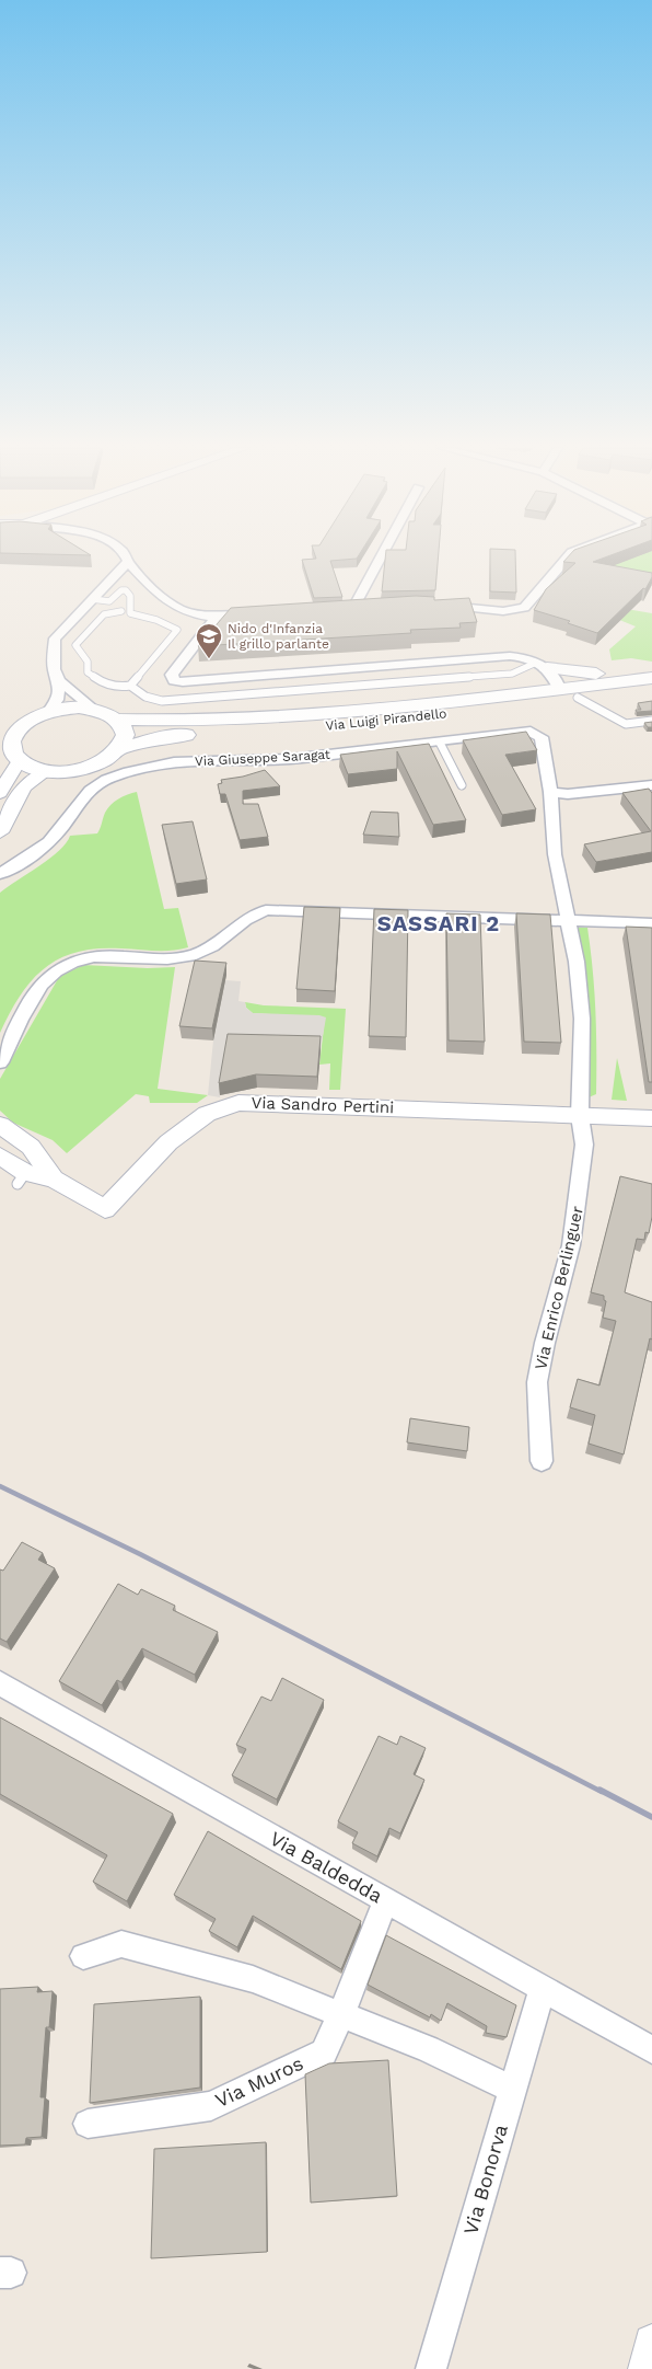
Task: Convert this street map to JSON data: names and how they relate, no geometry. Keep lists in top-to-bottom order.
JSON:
{
  "streets": {
    "main road": ["Via Luigi Pirandello"],
    "street": [
      "Via Giuseppe Saragat",
      "Via Sandro Pertini",
      "Via Enrico Berlinguer",
      "Via Baldedda",
      "Via Muros",
      "Via Bonorva"
    ]
  },
  "crossings": [
    ["Via Sandro Pertini", "Via Enrico Berlinguer"],
    ["Via Baldedda", "Via Muros"],
    ["Via Baldedda", "Via Bonorva"]
  ],
  "districts": ["SASSARI 2"],
  "places": {
    "school or university": ["Nido d'Infanzia Il grillo parlante"]
  }
}
